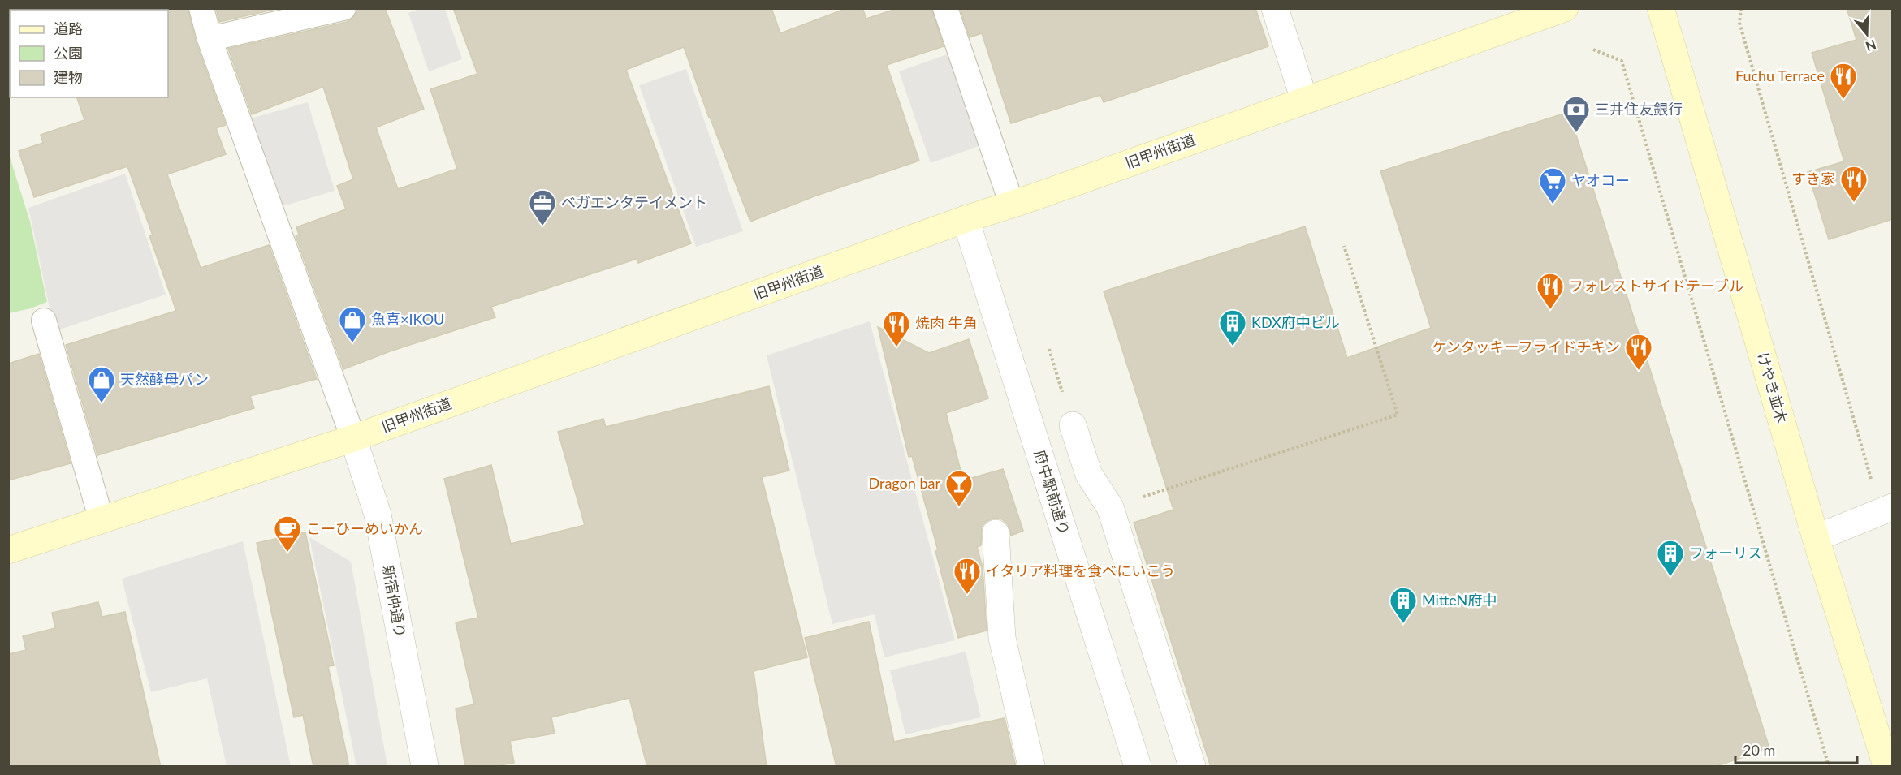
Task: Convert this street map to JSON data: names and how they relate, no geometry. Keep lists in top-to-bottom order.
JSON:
{
  "streets": {
    "main road": ["旧甲州街道", "けやき並木"],
    "street": ["府中駅前通り", "新宿仲通り"]
  },
  "crossings": [
    ["旧甲州街道", "府中駅前通り"],
    ["旧甲州街道", "新宿仲通り"]
  ],
  "places": {
    "restaurant": [
      "Fuchu Terrace",
      "すき家",
      "フォレストサイドテーブル",
      "焼肉 牛角",
      "ケンタッキーフライドチキン",
      "イタリア料理を食べにいこう"
    ],
    "bank": ["三井住友銀行"],
    "supermarket": ["ヤオコー"],
    "office": ["ベガエンタテイメント"],
    "shop": ["魚喜×IKOU", "天然酵母パン"],
    "building": ["KDX府中ビル", "フォーリス", "MitteN府中"],
    "bar": ["Dragon bar"],
    "cafe": ["こーひーめいかん"]
  },
  "legend": ["道路", "公園", "建物"],
  "scale_bar": "20 m",
  "north": "bottom"
}
